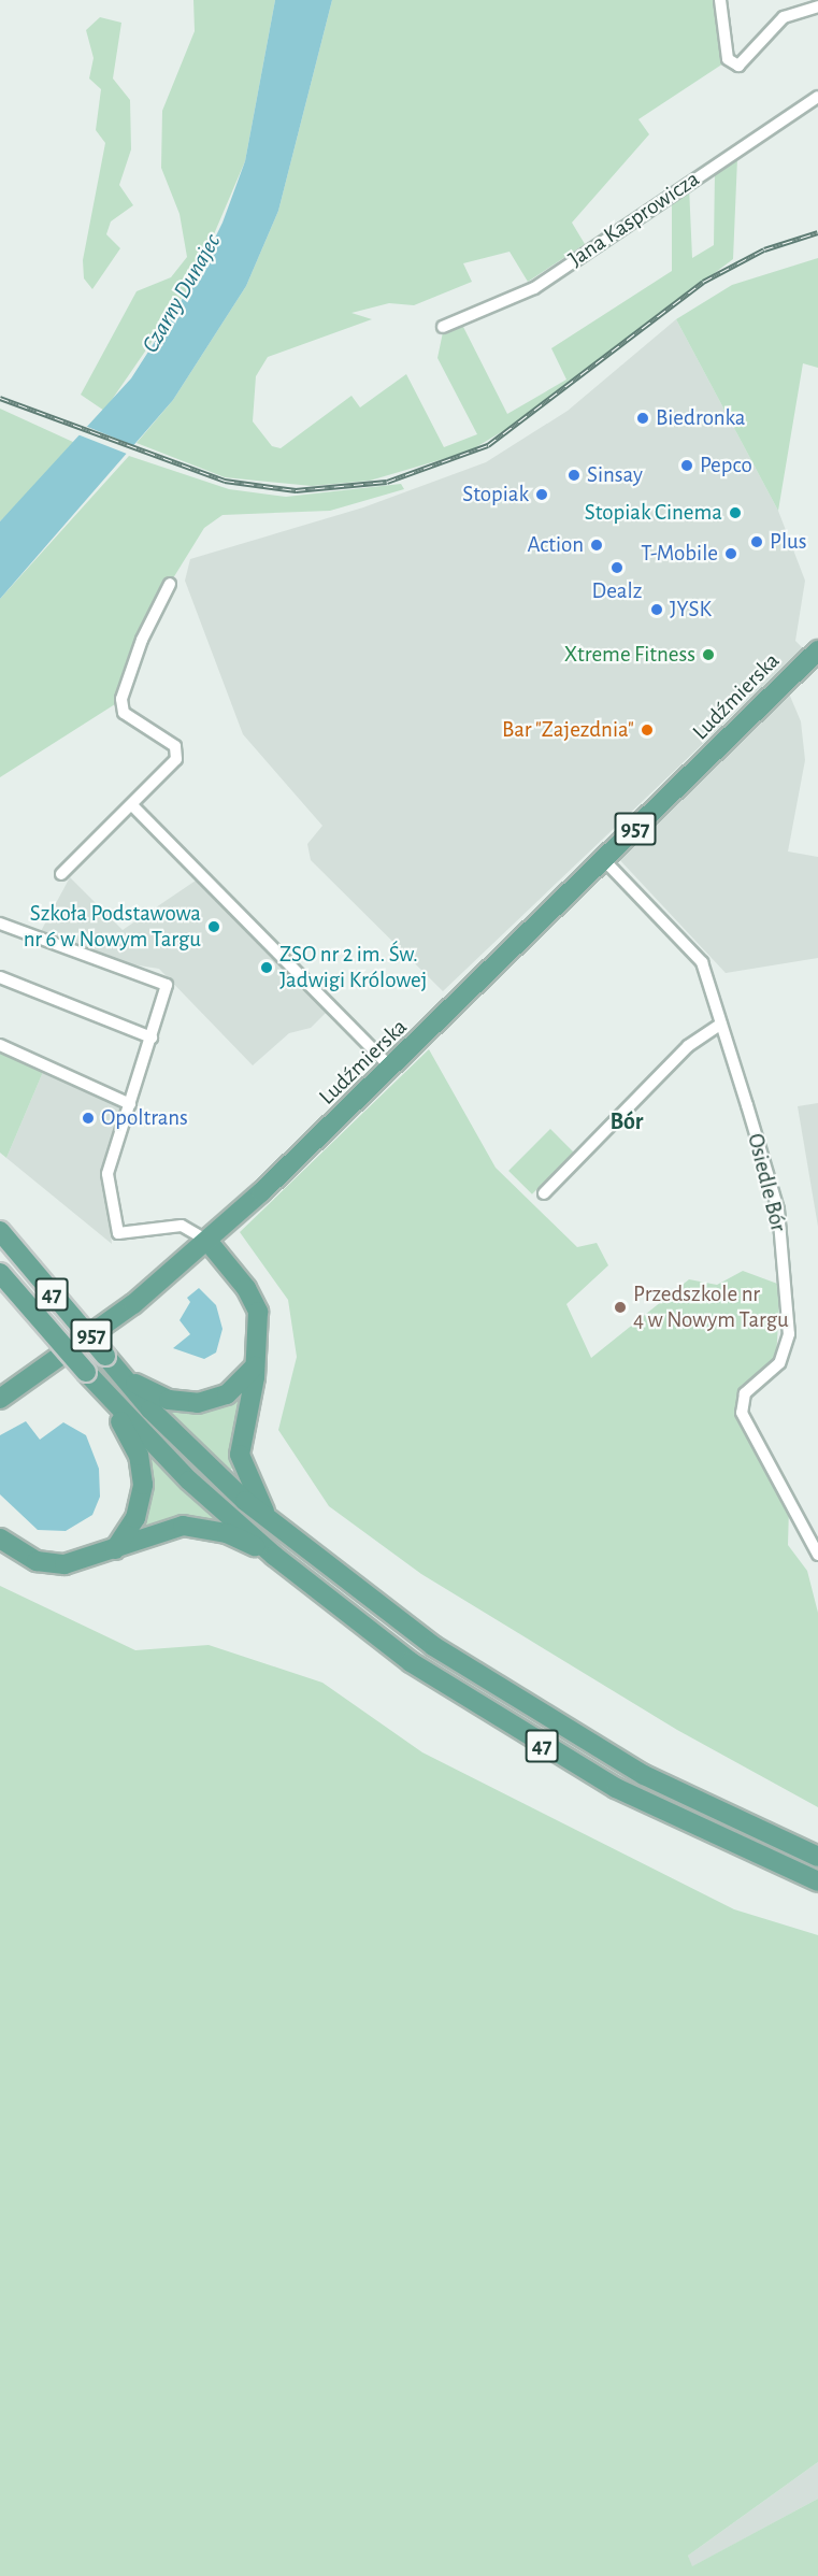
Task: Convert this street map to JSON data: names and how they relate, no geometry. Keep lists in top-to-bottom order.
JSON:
{
  "streets": {
    "main road": ["Ludźmierska", "957", "47"],
    "street": ["Jana Kasprowicza", "Osiedle Bór"]
  },
  "crossings": [
    ["Ludźmierska", "Osiedle Bór"]
  ],
  "districts": ["Bór"],
  "water": ["Czarny Dunajec"],
  "places": [
    "Biedronka",
    "Pepco",
    "Sinsay",
    "Stopiak",
    "Stopiak Cinema",
    "Plus",
    "Action",
    "T-Mobile",
    "Dealz",
    "JYSK",
    "Xtreme Fitness",
    "Bar \"Zajezdnia\"",
    "Szkoła Podstawowa nr 6 w Nowym Targu",
    "ZSO nr 2 im. Św. Jadwigi Królowej",
    "Opoltrans",
    "Przedszkole nr 4 w Nowym Targu"
  ]
}
